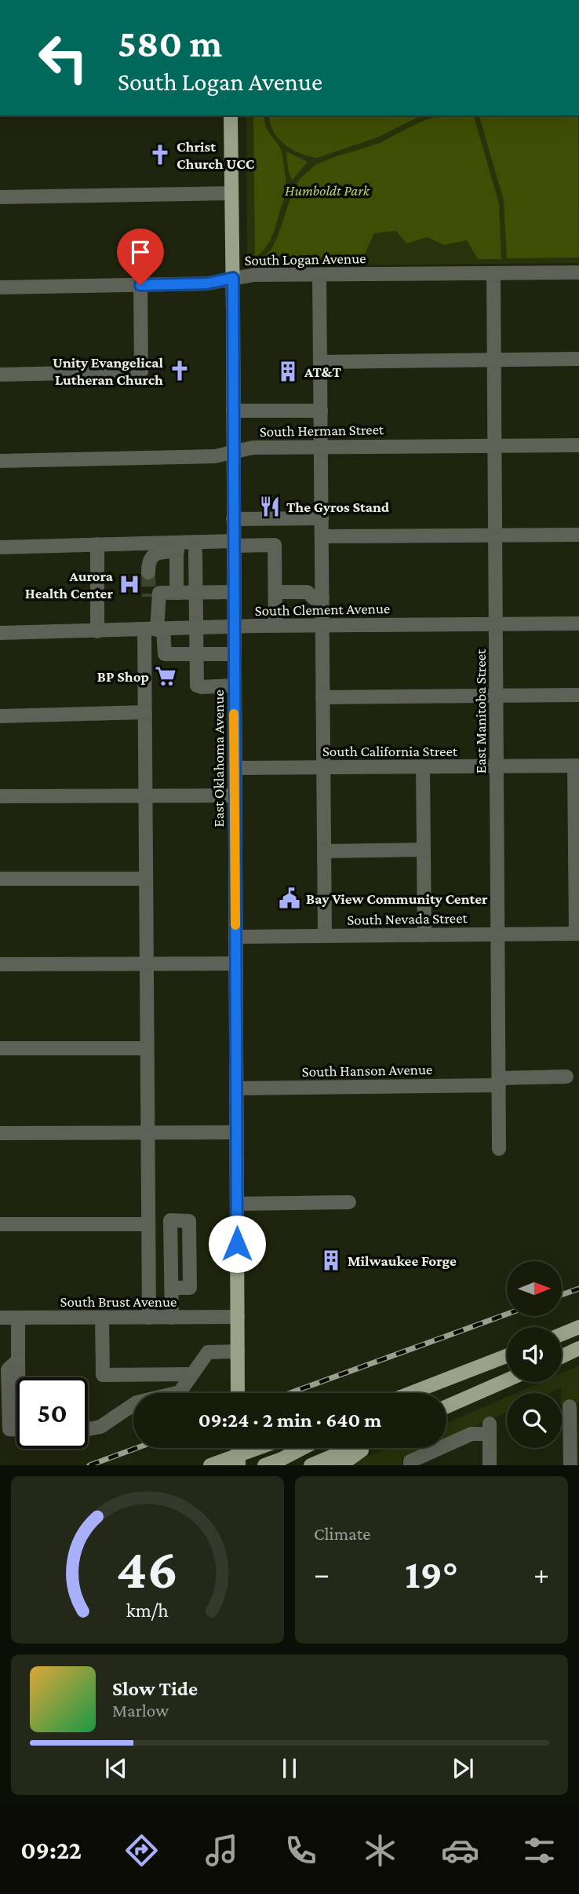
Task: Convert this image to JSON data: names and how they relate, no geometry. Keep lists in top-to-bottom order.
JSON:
{
  "streets": {
    "main road": ["East Oklahoma Avenue"],
    "street": [
      "South Logan Avenue",
      "South Herman Street",
      "South Clement Avenue",
      "East Manitoba Street",
      "South California Street",
      "South Nevada Street",
      "South Hanson Avenue",
      "South Brust Avenue"
    ]
  },
  "crossings": [
    ["South Logan Avenue", "East Manitoba Street"],
    ["South Logan Avenue", "East Oklahoma Avenue"],
    ["South Herman Street", "East Manitoba Street"],
    ["South Herman Street", "East Oklahoma Avenue"],
    ["South Clement Avenue", "East Manitoba Street"],
    ["South Clement Avenue", "East Oklahoma Avenue"],
    ["East Manitoba Street", "South California Street"],
    ["East Manitoba Street", "South Nevada Street"],
    ["East Manitoba Street", "South Hanson Avenue"],
    ["South California Street", "East Oklahoma Avenue"],
    ["East Oklahoma Avenue", "South Nevada Street"],
    ["East Oklahoma Avenue", "South Hanson Avenue"],
    ["East Oklahoma Avenue", "South Brust Avenue"]
  ],
  "parks": ["Humboldt Park"],
  "places": {
    "church": ["Christ Church UCC", "Unity Evangelical Lutheran Church"],
    "building": ["AT&T", "Milwaukee Forge"],
    "restaurant": ["The Gyros Stand"],
    "hospital": ["Aurora Health Center"],
    "supermarket": ["BP Shop"],
    "public building": ["Bay View Community Center"]
  },
  "north": "right",
  "page": {
    "turn": ["580 m", "South Logan Avenue"],
    "limit": "50",
    "trip": "09:24 · 2 min · 640 m",
    "tile": "Climate",
    "heat": ["−", "19°", "+"],
    "song": ["Slow Tide", "Marlow"],
    "tabs": "09:22",
    "gauge": ["46", "km/h"]
  }
}
